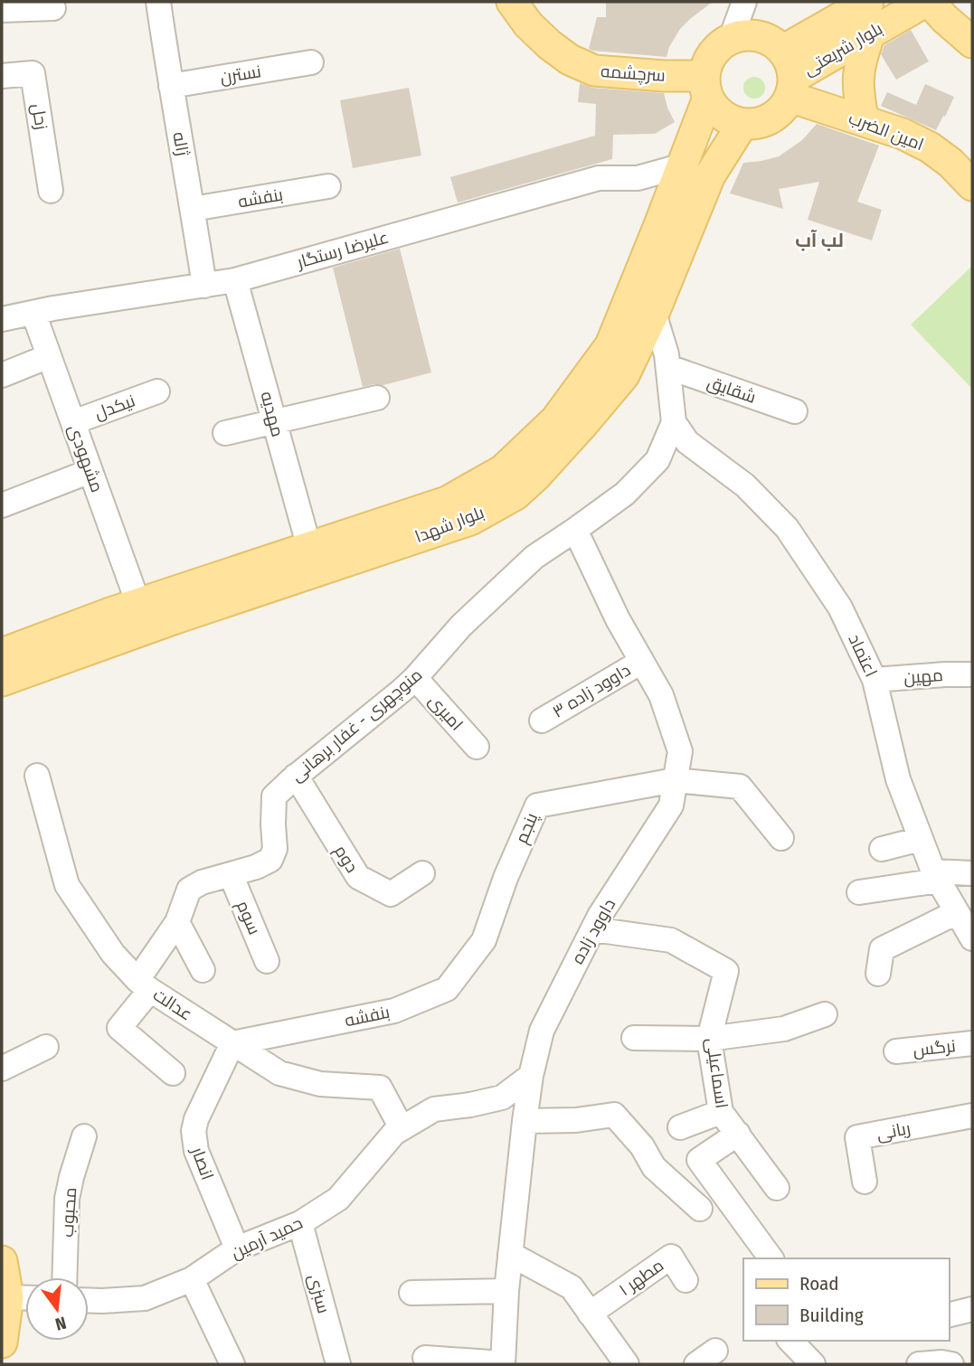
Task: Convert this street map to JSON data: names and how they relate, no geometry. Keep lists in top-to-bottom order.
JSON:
{
  "streets": {
    "main road": [
      "بلوار شریعتی",
      "سرچشمه",
      "امین الضرب",
      "بلوار شهدا"
    ],
    "street": [
      "نسترن",
      "زحل",
      "ژاله",
      "بنفشه",
      "علیرضا رستگار",
      "شقایق",
      "نیکدل",
      "مهدیه",
      "مشهودی",
      "اعتماد",
      "مهین",
      "داوود زاده ۳",
      "امیری",
      "منوچهری - غفار برهانی",
      "پنجم",
      "دوم",
      "سوم",
      "داوود زاده",
      "عدالت",
      "نرگس",
      "اسماعیلی",
      "ربانی",
      "انصار",
      "محبوب",
      "حمید آرمین",
      "مطهر ۱",
      "سبزی"
    ]
  },
  "crossings": [
    ["بلوار شریعتی", "سرچشمه"],
    ["بلوار شریعتی", "امین الضرب"],
    ["بلوار شریعتی", "بلوار شهدا"],
    ["سرچشمه", "امین الضرب"],
    ["سرچشمه", "بلوار شهدا"],
    ["نسترن", "ژاله"],
    ["امین الضرب", "بلوار شهدا"],
    ["ژاله", "بنفشه"],
    ["ژاله", "علیرضا رستگار"],
    ["بنفشه", "پنجم"],
    ["بنفشه", "عدالت"],
    ["بنفشه", "انصار"],
    ["علیرضا رستگار", "مهدیه"],
    ["علیرضا رستگار", "مشهودی"],
    ["علیرضا رستگار", "بلوار شهدا"],
    ["نیکدل", "مشهودی"],
    ["مهدیه", "بلوار شهدا"],
    ["مشهودی", "بلوار شهدا"],
    ["اعتماد", "مهین"],
    ["اعتماد", "منوچهری - غفار برهانی"],
    ["داوود زاده ۳", "داوود زاده"],
    ["امیری", "منوچهری - غفار برهانی"],
    ["منوچهری - غفار برهانی", "دوم"],
    ["منوچهری - غفار برهانی", "سوم"],
    ["منوچهری - غفار برهانی", "داوود زاده"],
    ["منوچهری - غفار برهانی", "عدالت"],
    ["پنجم", "داوود زاده"],
    ["داوود زاده", "اسماعیلی"],
    ["داوود زاده", "حمید آرمین"],
    ["عدالت", "انصار"],
    ["عدالت", "حمید آرمین"],
    ["انصار", "حمید آرمین"],
    ["حمید آرمین", "سبزی"]
  ],
  "districts": ["لب آب"],
  "legend": ["Road", "Building"],
  "north": "bottom"
}
